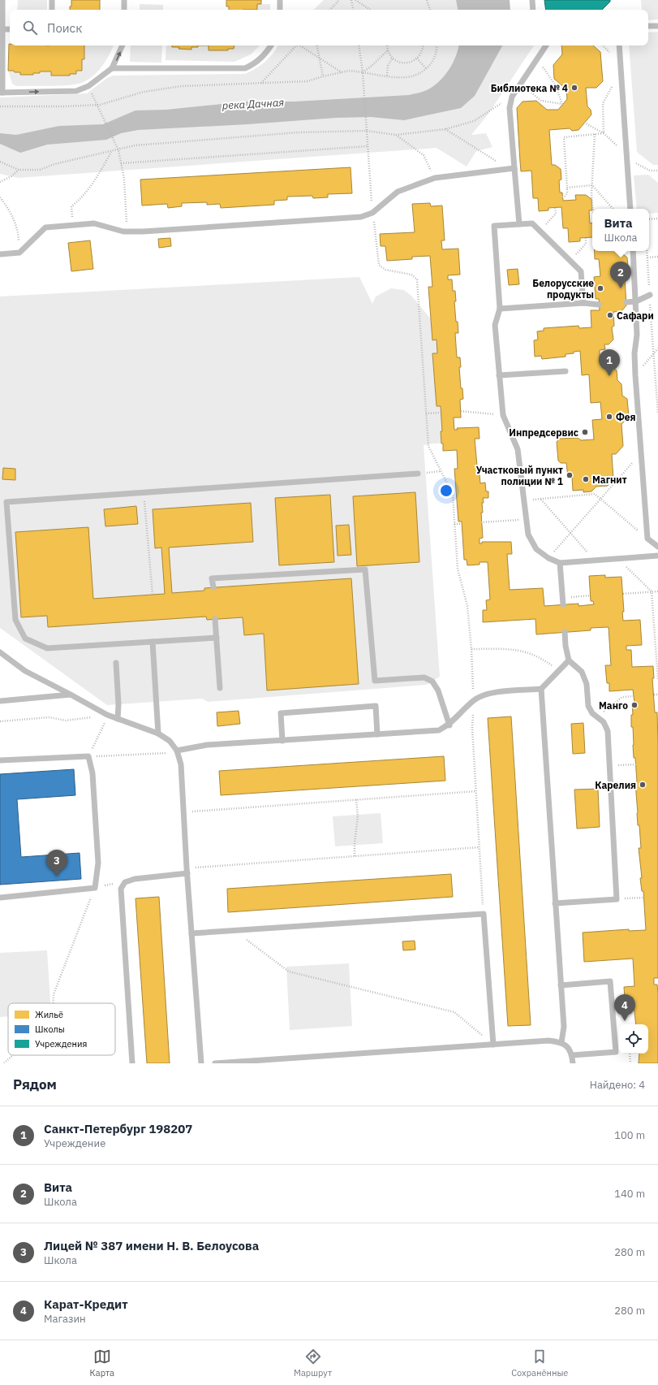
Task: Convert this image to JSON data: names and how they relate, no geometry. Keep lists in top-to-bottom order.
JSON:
{
  "water": ["река Дачная"],
  "places": [
    "Библиотека № 4",
    "Белорусские продукты",
    "Сафари",
    "Фея",
    "Инпредсервис",
    "Участковый пункт полиции № 1",
    "Магнит",
    "Манго",
    "Карелия"
  ],
  "legend": ["Жильё", "Школы", "Учреждения"],
  "page": {
    "search": "Поиск",
    "popup": ["Вита", "Школа"],
    "pins": [
      "2",
      "1",
      "3",
      "4"
    ],
    "heading": ["Рядом", "Найдено: 4"],
    "list": [
      {
        "mark": "1",
        "name": "Санкт-Петербург 198207",
        "note": "Учреждение",
        "value": "100 m"
      },
      {
        "mark": "2",
        "name": "Вита",
        "note": "Школа",
        "value": "140 m"
      },
      {
        "mark": "3",
        "name": "Лицей № 387 имени Н. В. Белоусова",
        "note": "Школа",
        "value": "280 m"
      },
      {
        "mark": "4",
        "name": "Карат-Кредит",
        "note": "Магазин",
        "value": "280 m"
      }
    ],
    "nav": ["Карта", "Маршрут", "Сохранённые"]
  }
}
